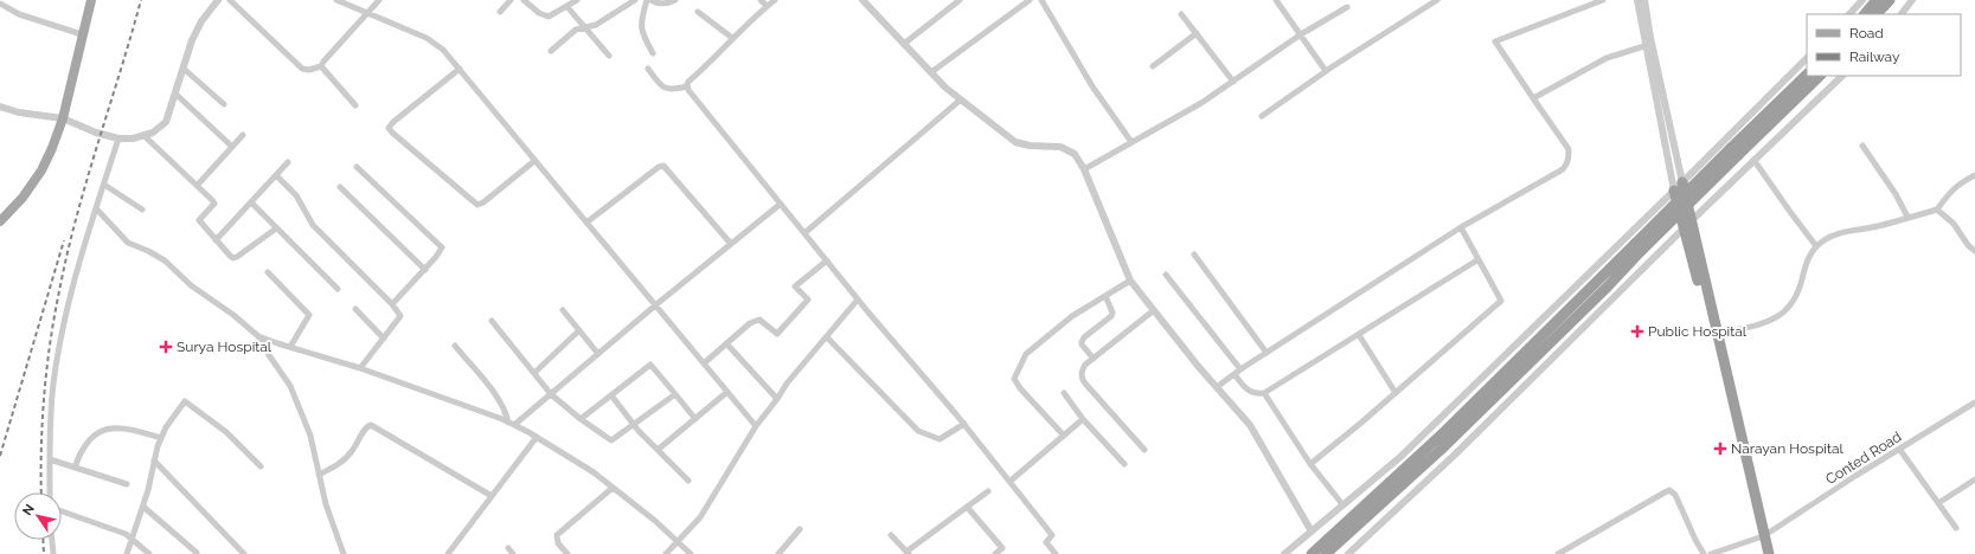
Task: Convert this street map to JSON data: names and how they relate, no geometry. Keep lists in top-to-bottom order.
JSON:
{
  "streets": {
    "street": ["Conted Road"]
  },
  "places": {
    "health": ["Public Hospital", "Surya Hospital", "Narayan Hospital"]
  },
  "legend": ["Road", "Railway"],
  "north": "top left"
}
